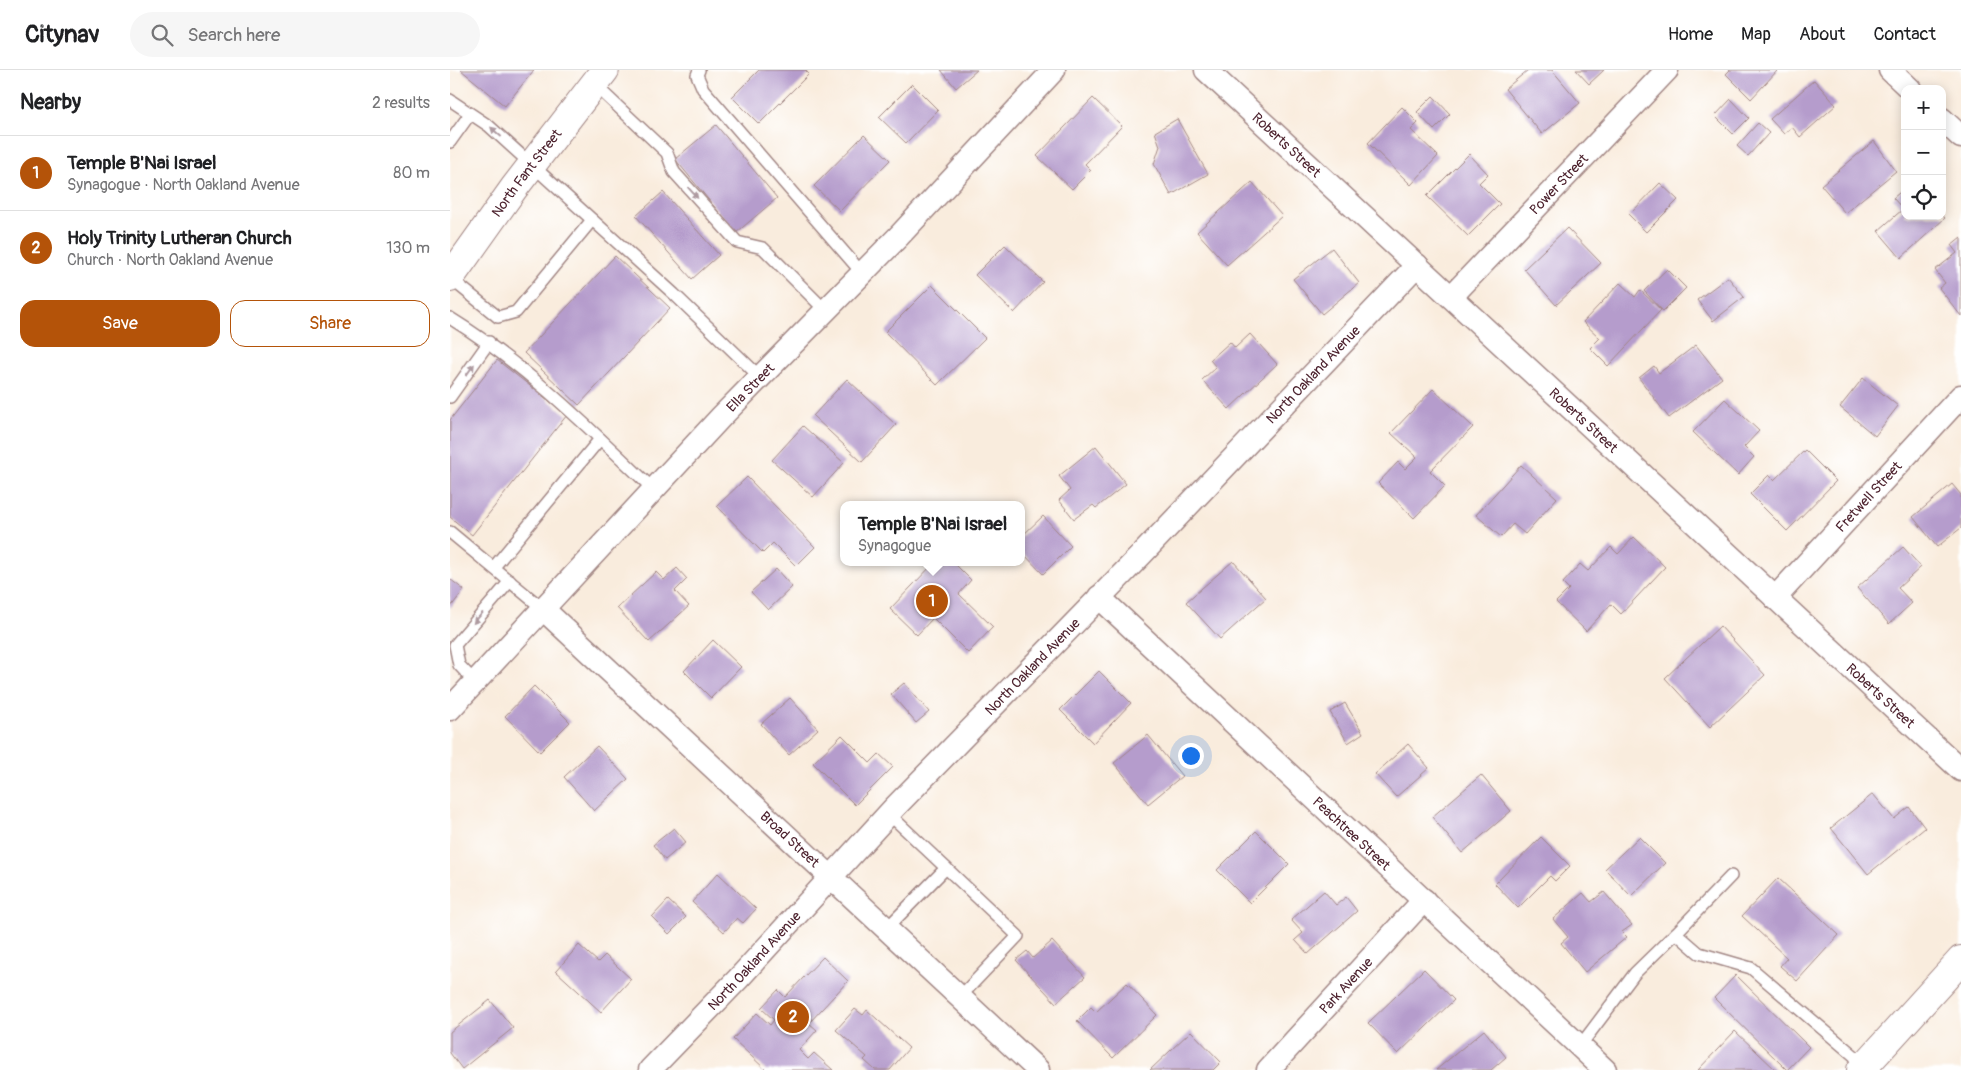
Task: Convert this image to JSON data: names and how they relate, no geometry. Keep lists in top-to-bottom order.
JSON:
{
  "streets": {
    "main road": ["North Fant Street"],
    "street": [
      "Roberts Street",
      "Power Street",
      "North Oakland Avenue",
      "Ella Street",
      "Fretwell Street",
      "Peachtree Street",
      "Broad Street",
      "Park Avenue"
    ]
  },
  "crossings": [
    ["Roberts Street", "Power Street"],
    ["Roberts Street", "North Oakland Avenue"],
    ["Roberts Street", "Fretwell Street"],
    ["North Oakland Avenue", "Peachtree Street"],
    ["North Oakland Avenue", "Broad Street"],
    ["Ella Street", "Broad Street"],
    ["Peachtree Street", "Park Avenue"]
  ],
  "page": {
    "header": "Citynav",
    "search": "Search here",
    "nav": [
      "Home",
      "Map",
      "About",
      "Contact"
    ],
    "heading": ["Nearby", "2 results"],
    "map_buttons": ["+", "−"],
    "list": [
      {
        "mark": "1",
        "name": "Temple B'Nai Israel",
        "note": "Synagogue · North Oakland Avenue",
        "value": "80 m"
      },
      {
        "mark": "2",
        "name": "Holy Trinity Lutheran Church",
        "note": "Church · North Oakland Avenue",
        "value": "130 m"
      }
    ],
    "buttons": ["Save", "Share"],
    "popup": ["Temple B'Nai Israel", "Synagogue"],
    "pins": ["1", "2"]
  }
}
